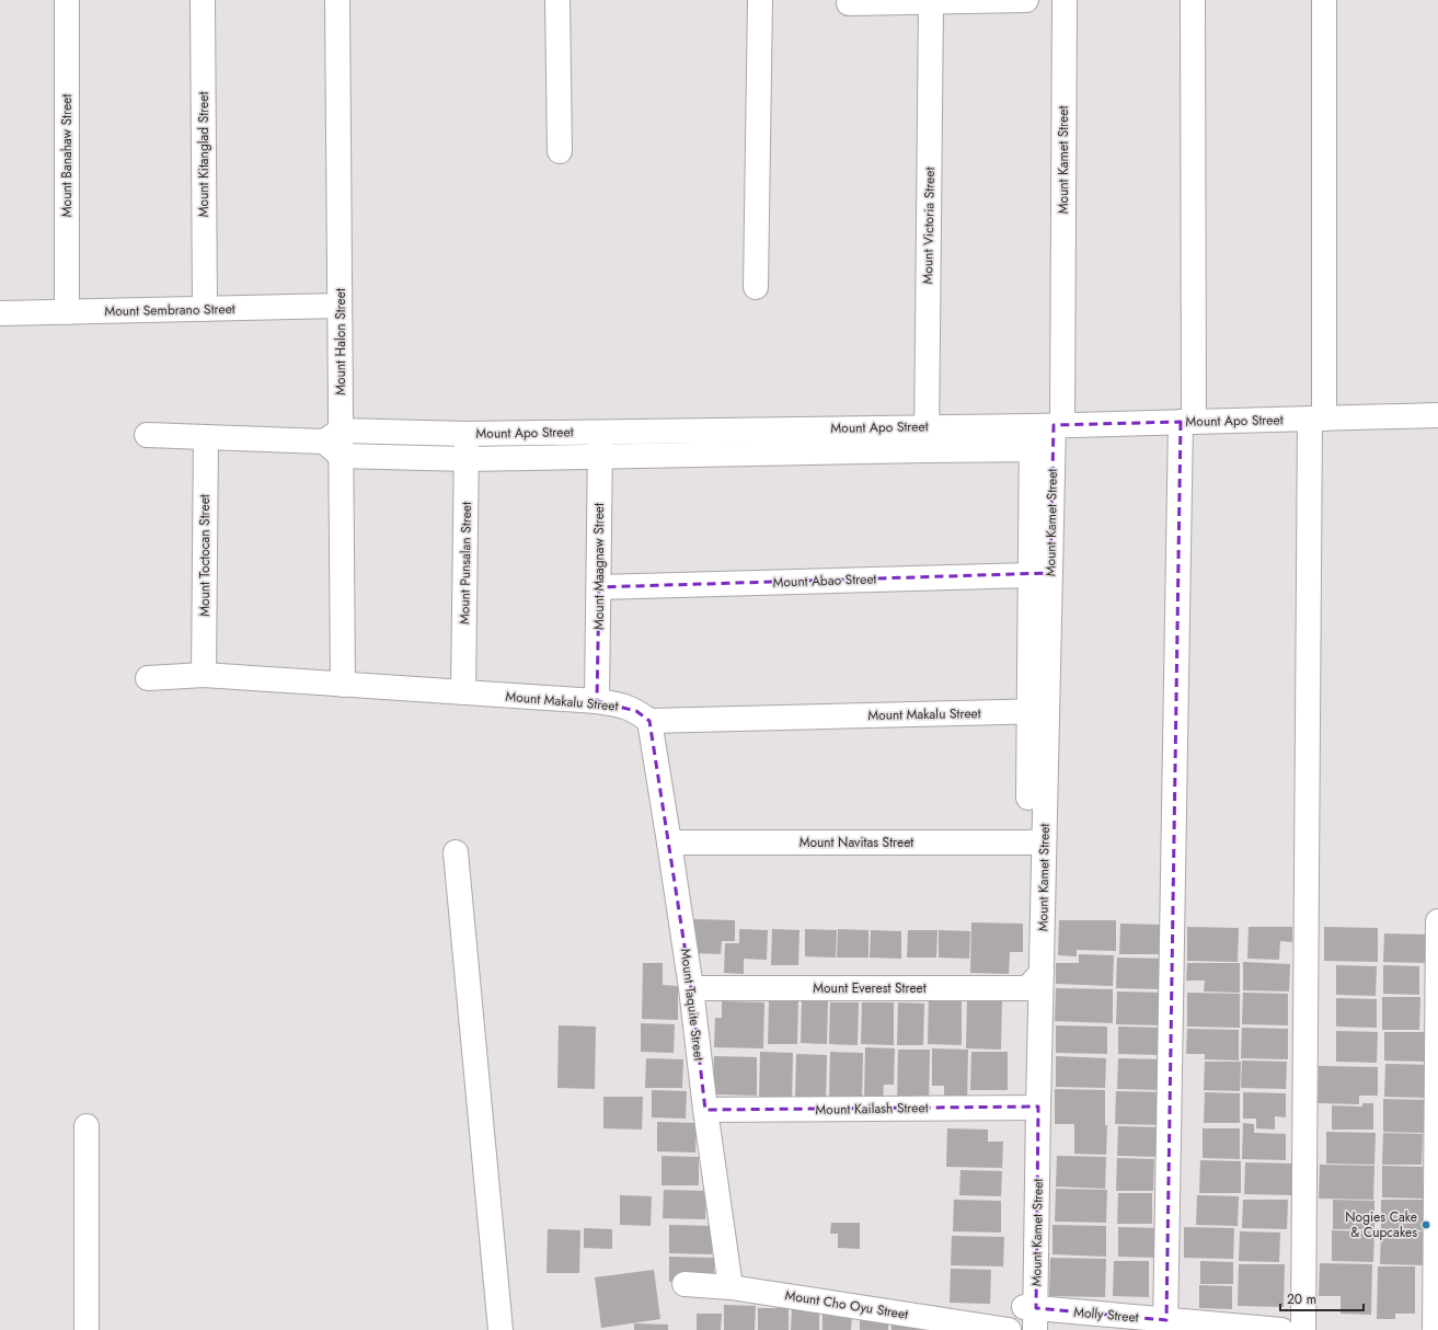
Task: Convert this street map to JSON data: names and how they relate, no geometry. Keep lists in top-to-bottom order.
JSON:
{
  "streets": {
    "street": [
      "Mount Kitanglad Street",
      "Mount Banahaw Street",
      "Mount Kamet Street",
      "Mount Victoria Street",
      "Mount Sembrano Street",
      "Mount Halon Street",
      "Mount Apo Street",
      "Mount Toctocan Street",
      "Mount Punsalan Street",
      "Mount Maagnaw Street",
      "Mount Abao Street",
      "Mount Makalu Street",
      "Mount Navitas Street",
      "Mount Everest Street",
      "Mount Taquite Street",
      "Mount Kailash Street",
      "Mount Cho Oyu Street",
      "Molly Street"
    ]
  },
  "crossings": [
    ["Mount Kitanglad Street", "Mount Sembrano Street"],
    ["Mount Banahaw Street", "Mount Sembrano Street"],
    ["Mount Kamet Street", "Mount Apo Street"],
    ["Mount Kamet Street", "Mount Abao Street"],
    ["Mount Kamet Street", "Mount Makalu Street"],
    ["Mount Kamet Street", "Mount Navitas Street"],
    ["Mount Kamet Street", "Mount Everest Street"],
    ["Mount Kamet Street", "Mount Kailash Street"],
    ["Mount Kamet Street", "Molly Street"],
    ["Mount Victoria Street", "Mount Apo Street"],
    ["Mount Sembrano Street", "Mount Halon Street"],
    ["Mount Halon Street", "Mount Apo Street"],
    ["Mount Halon Street", "Mount Makalu Street"],
    ["Mount Apo Street", "Mount Toctocan Street"],
    ["Mount Apo Street", "Mount Punsalan Street"],
    ["Mount Apo Street", "Mount Maagnaw Street"],
    ["Mount Toctocan Street", "Mount Makalu Street"],
    ["Mount Punsalan Street", "Mount Makalu Street"],
    ["Mount Maagnaw Street", "Mount Abao Street"],
    ["Mount Maagnaw Street", "Mount Makalu Street"],
    ["Mount Makalu Street", "Mount Taquite Street"],
    ["Mount Navitas Street", "Mount Taquite Street"],
    ["Mount Everest Street", "Mount Taquite Street"],
    ["Mount Taquite Street", "Mount Kailash Street"],
    ["Mount Taquite Street", "Mount Cho Oyu Street"]
  ],
  "places": ["Nogies Cake & Cupcakes"],
  "scale_bar": "20 m"
}
